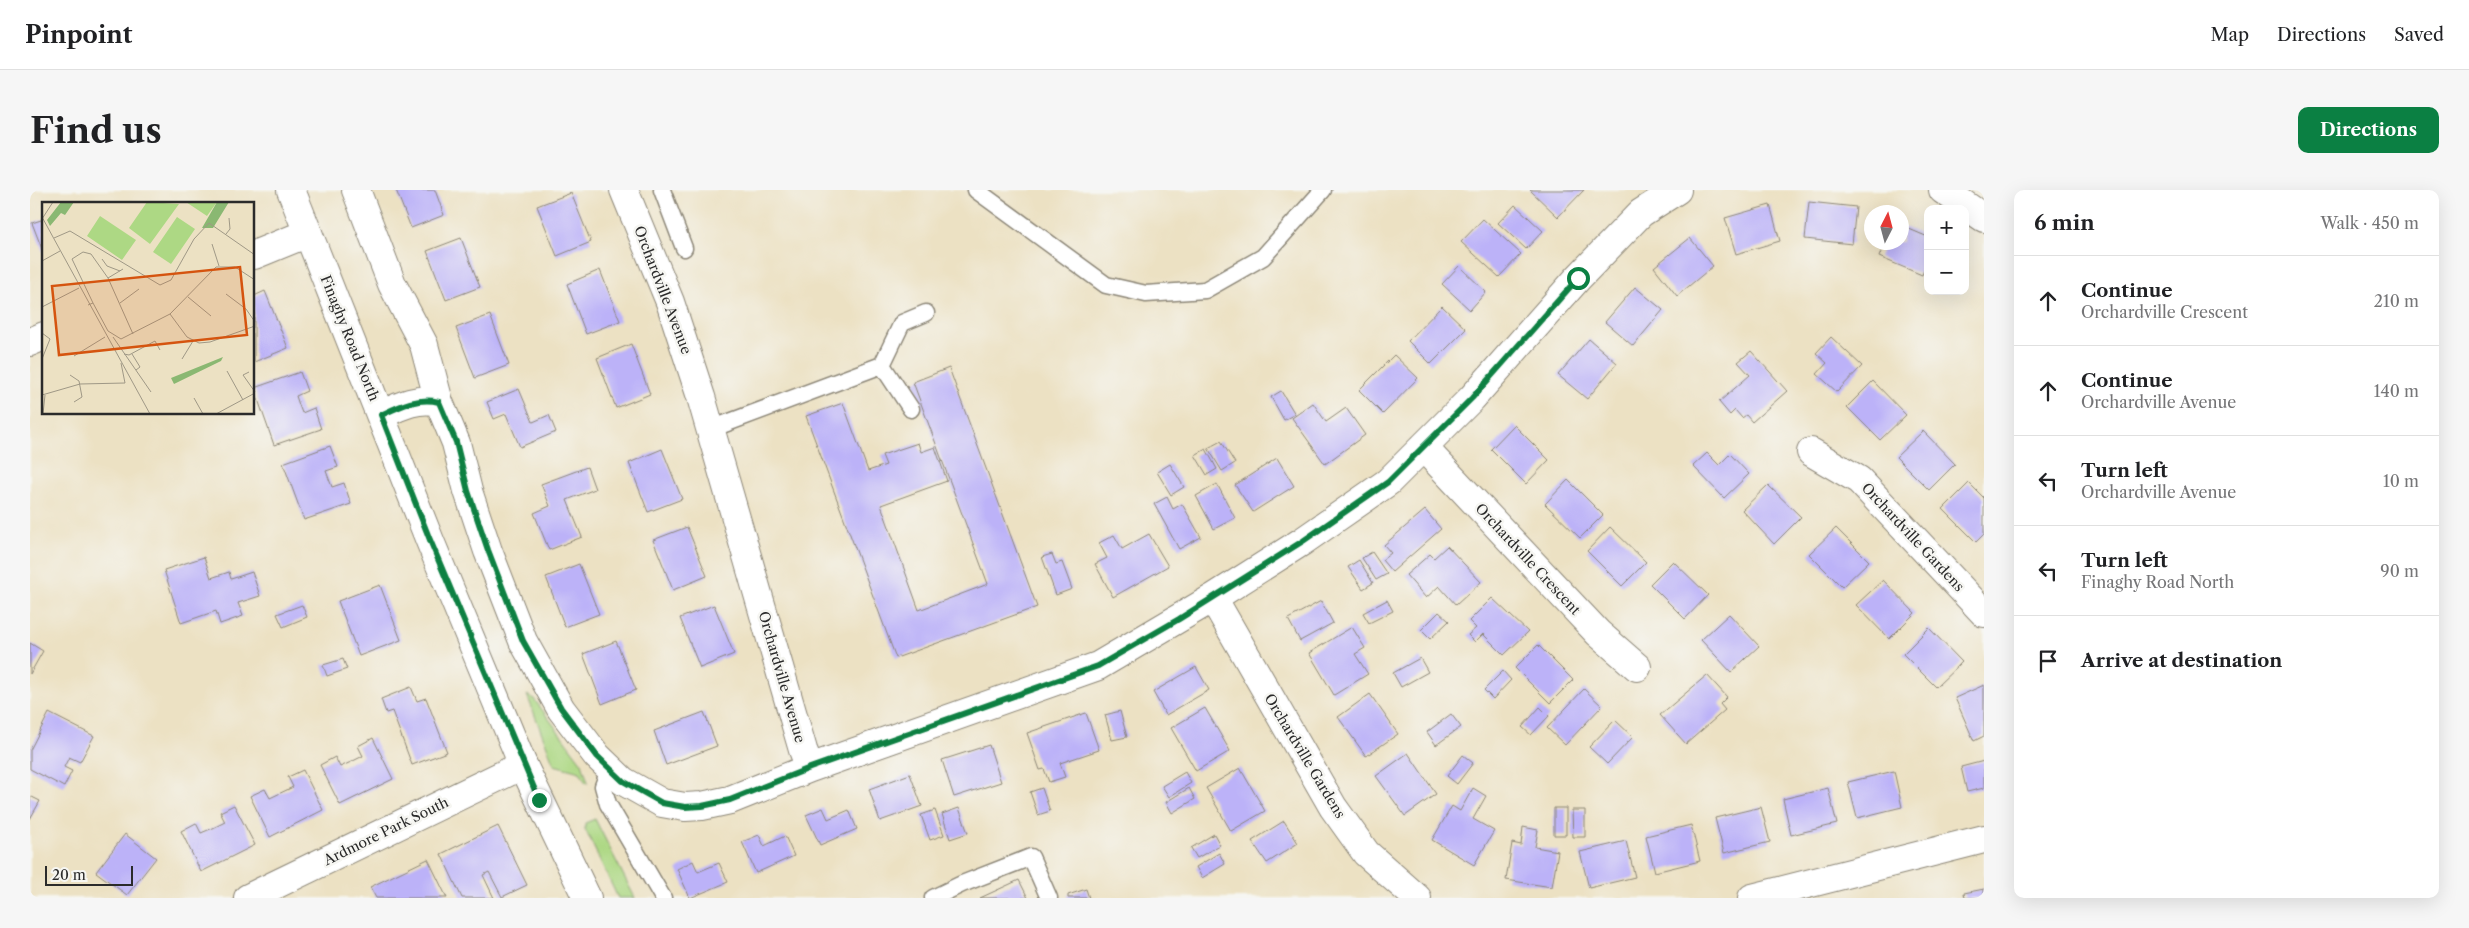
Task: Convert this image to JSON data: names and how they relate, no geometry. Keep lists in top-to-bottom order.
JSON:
{
  "streets": {
    "street": [
      "Orchardville Avenue",
      "Finaghy Road North",
      "Orchardville Gardens",
      "Orchardville Crescent",
      "Ardmore Park South"
    ]
  },
  "crossings": [
    ["Finaghy Road North", "Ardmore Park South"]
  ],
  "scale_bar": "20 m",
  "north": "top",
  "page": {
    "header": "Pinpoint",
    "nav": ["Map", "Directions", "Saved"],
    "buttons": "Directions",
    "title": "Find us",
    "heading": ["6 min", "Walk · 450 m"],
    "map_buttons": ["+", "−"],
    "list": [
      ["Continue", "Orchardville Crescent", "210 m"],
      ["Continue", "Orchardville Avenue", "140 m"],
      ["Turn left", "Orchardville Avenue", "10 m"],
      ["Turn left", "Finaghy Road North", "90 m"],
      "Arrive at destination"
    ],
    "scale": "20 m"
  }
}
